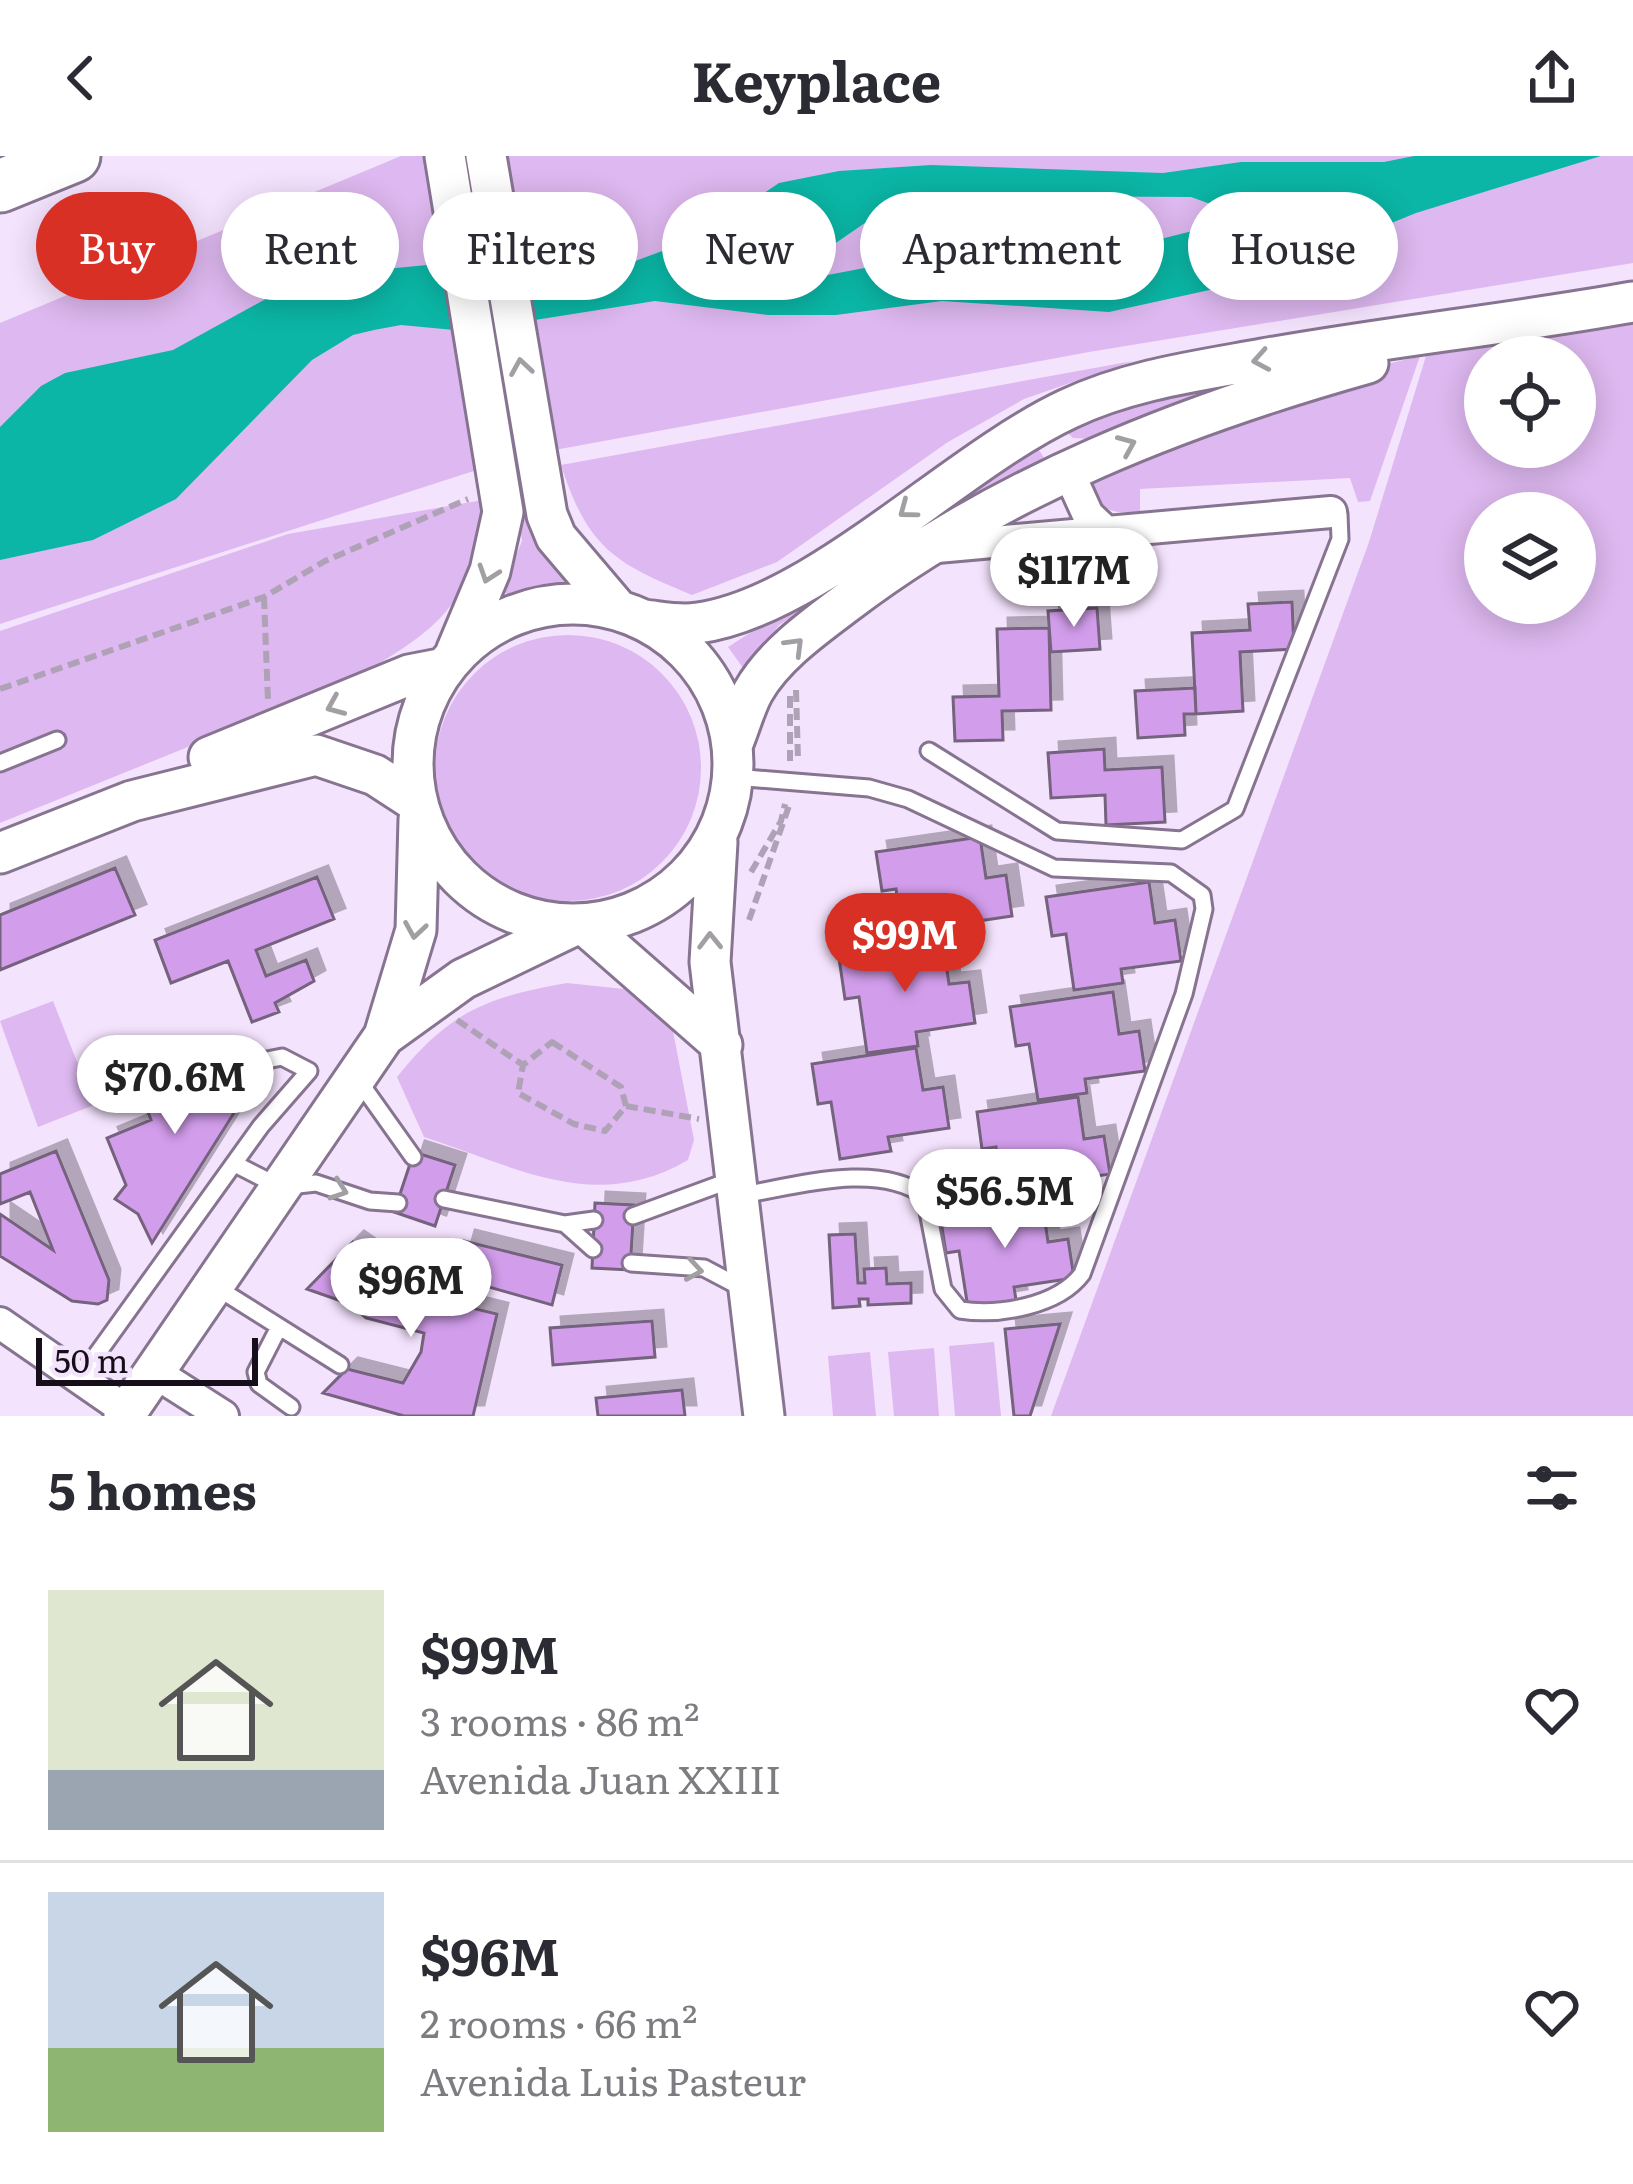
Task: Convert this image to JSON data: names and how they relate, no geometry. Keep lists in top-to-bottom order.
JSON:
{
  "scale_bar": "50 m",
  "page": {
    "header": "Keyplace",
    "chip": [
      "Buy",
      "Rent",
      "Filters",
      "New",
      "Apartment",
      "House"
    ],
    "price": [
      "$117M",
      "$99M",
      "$70.6M",
      "$56.5M",
      "$96M"
    ],
    "scale": "50 m",
    "heading": "5 homes",
    "list": [
      {
        "name": "$99M",
        "note": "3 rooms · 86 m² · Avenida Juan XXIII"
      },
      {
        "name": "$96M",
        "note": "2 rooms · 66 m² · Avenida Luis Pasteur"
      }
    ]
  }
}
